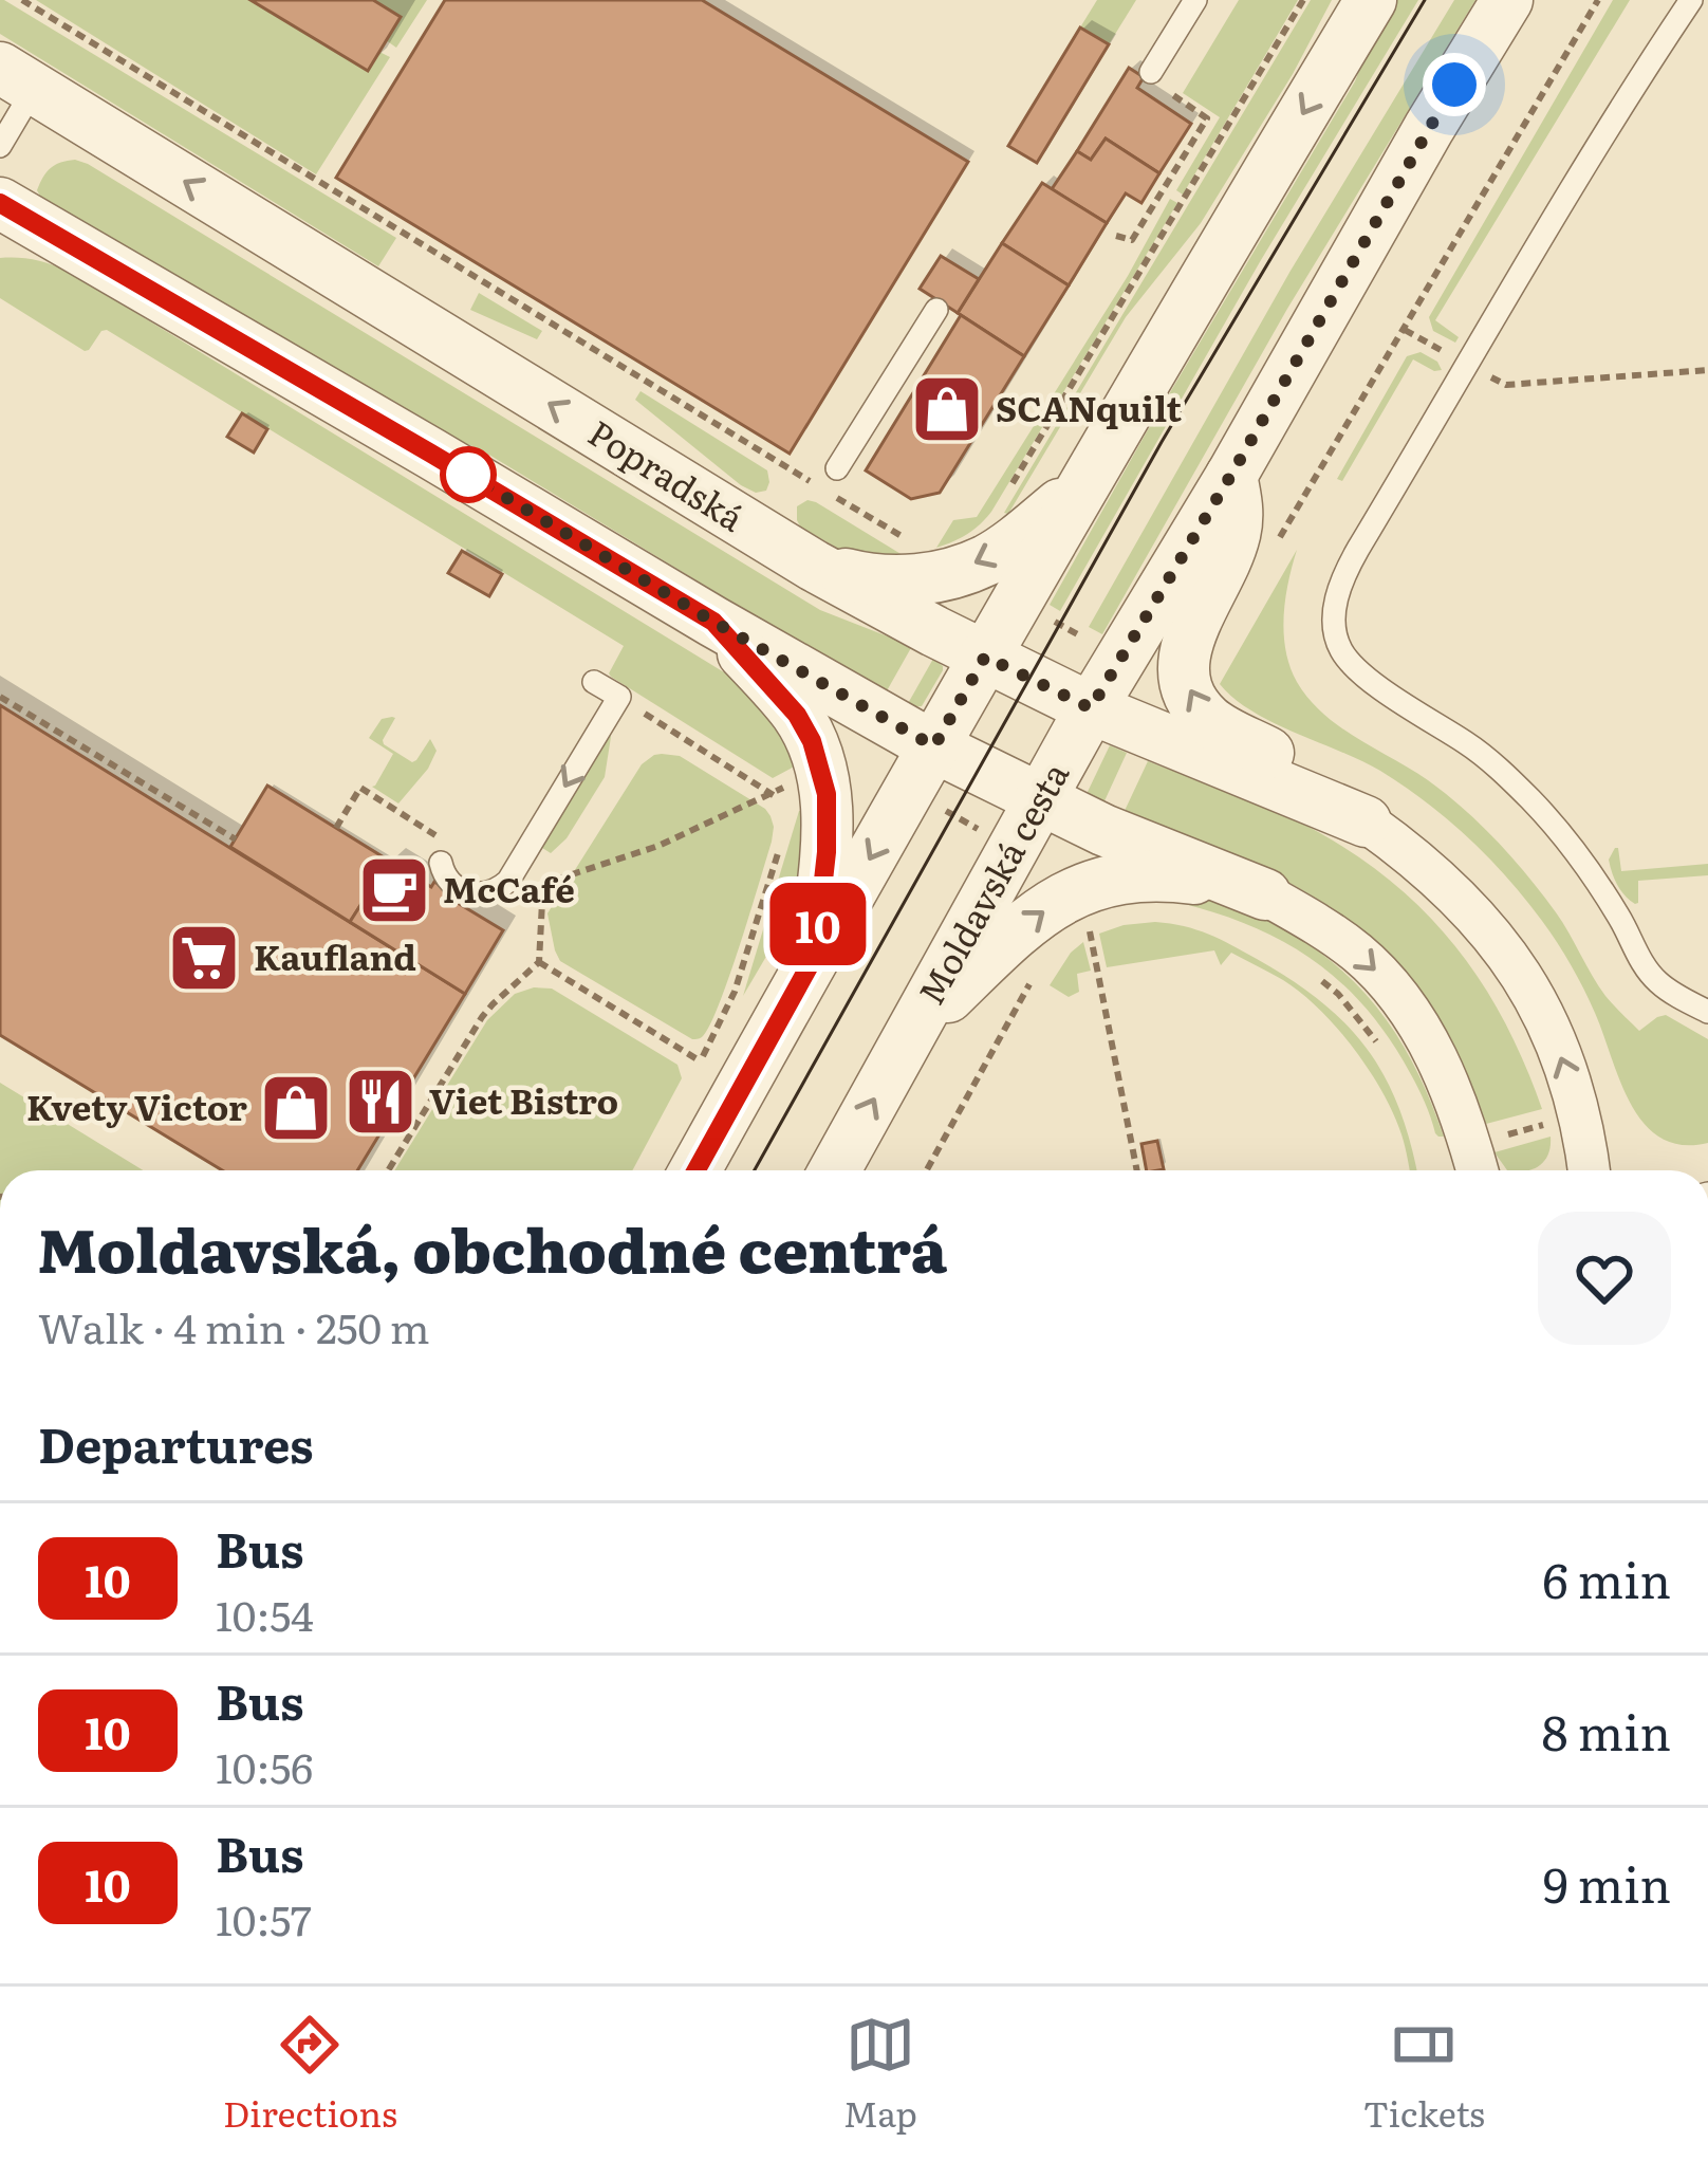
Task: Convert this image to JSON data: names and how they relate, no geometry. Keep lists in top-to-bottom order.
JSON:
{
  "streets": {
    "street": ["Popradská", "Moldavská cesta"]
  },
  "crossings": [
    ["Popradská", "Moldavská cesta"]
  ],
  "places": {
    "shop": ["SCANquilt", "Kvety Victor"],
    "cafe": ["McCafé"],
    "supermarket": ["Kaufland"],
    "restaurant": ["Viet Bistro"]
  },
  "lines": ["bus line 10"],
  "page": {
    "on_map": "10",
    "heading": [
      ["Moldavská, obchodné centrá", "Walk · 4 min · 250 m"],
      "Departures"
    ],
    "list": [
      {
        "mark": "10",
        "name": "Bus",
        "note": "10:54",
        "value": "6 min"
      },
      {
        "mark": "10",
        "name": "Bus",
        "note": "10:56",
        "value": "8 min"
      },
      {
        "mark": "10",
        "name": "Bus",
        "note": "10:57",
        "value": "9 min"
      }
    ],
    "tabs": ["Directions", "Map", "Tickets"]
  }
}
